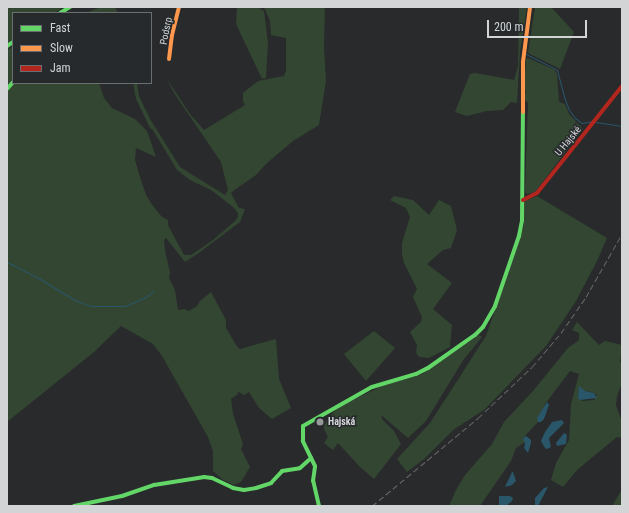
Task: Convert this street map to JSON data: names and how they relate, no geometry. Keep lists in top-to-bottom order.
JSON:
{
  "streets": {
    "street": ["Podsrp", "U Hajské"]
  },
  "places": ["Hajská"],
  "legend": ["Fast", "Slow", "Jam"],
  "scale_bar": "200 m"
}
